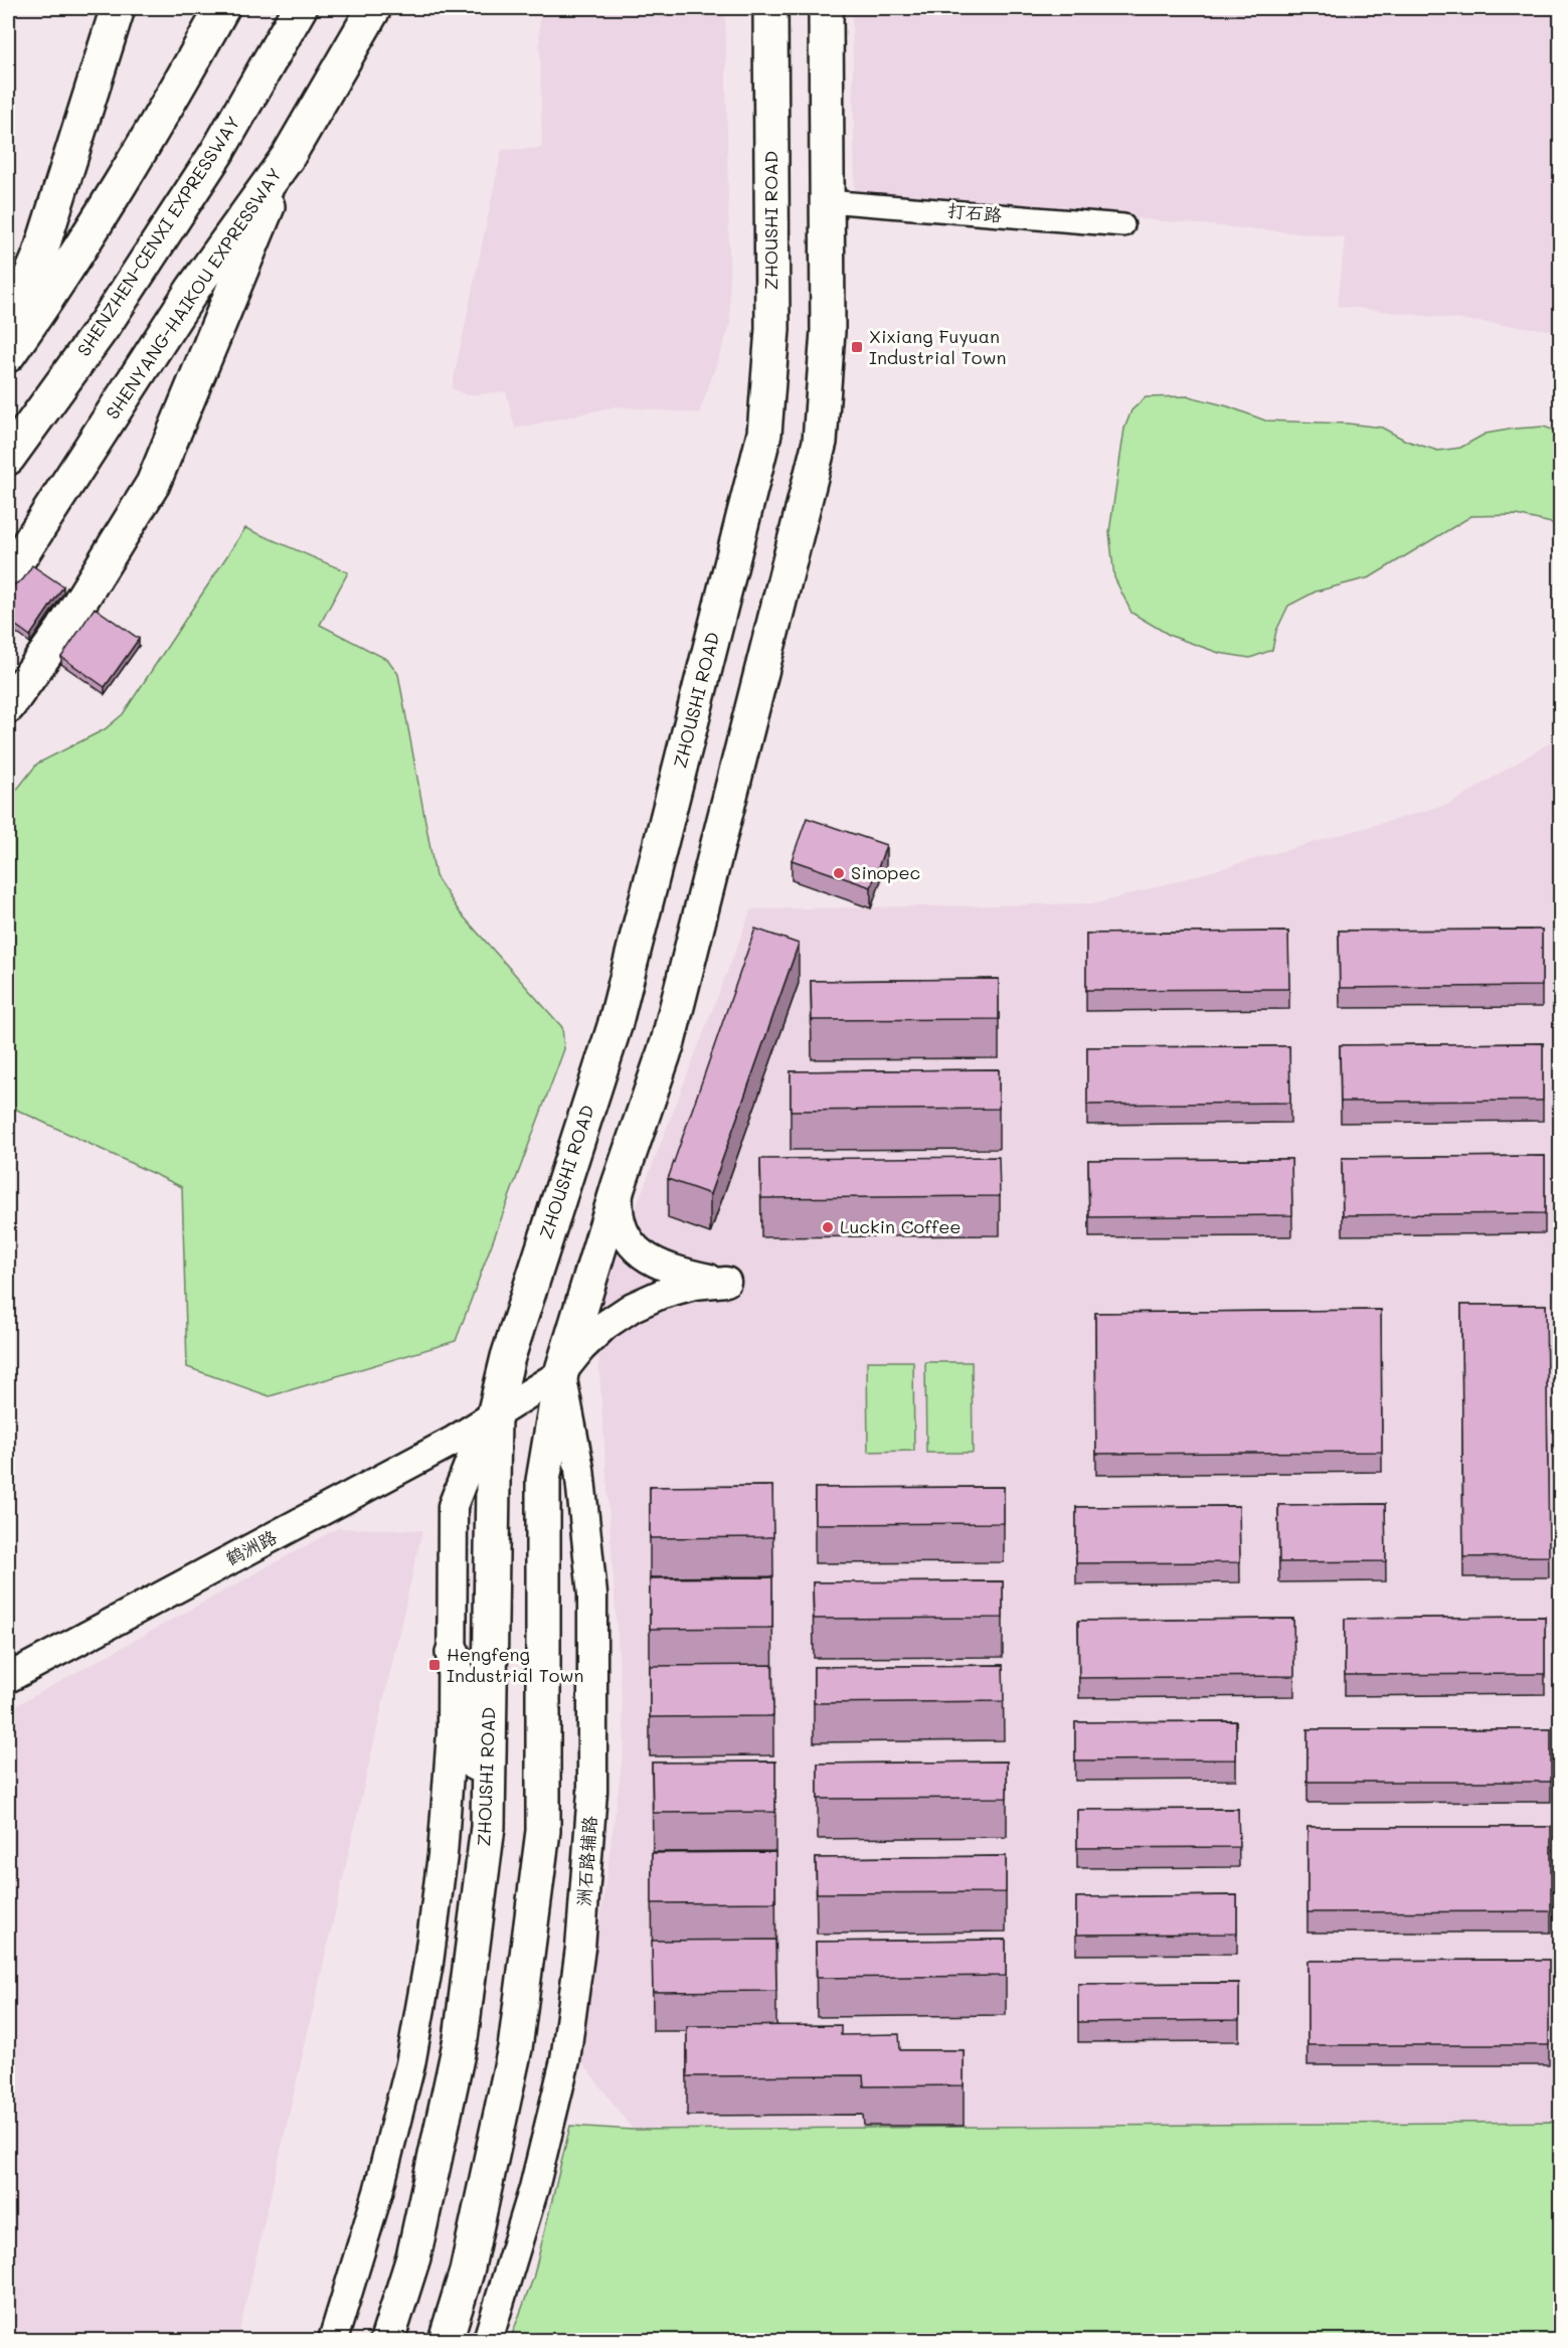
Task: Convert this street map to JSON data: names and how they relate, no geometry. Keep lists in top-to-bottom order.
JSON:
{
  "streets": {
    "main road": [
      "ZHOUSHI ROAD",
      "SHENZHEN-CENXI EXPRESSWAY",
      "SHENYANG-HAIKOU EXPRESSWAY",
      "鹤洲路",
      "洲石路辅路"
    ],
    "street": ["打石路"]
  },
  "crossings": [
    ["ZHOUSHI ROAD", "鹤洲路"],
    ["鹤洲路", "洲石路辅路"]
  ],
  "places": {
    "transit": ["Xixiang Fuyuan Industrial Town", "Hengfeng Industrial Town"],
    "other": ["Sinopec", "Luckin Coffee"]
  }
}
